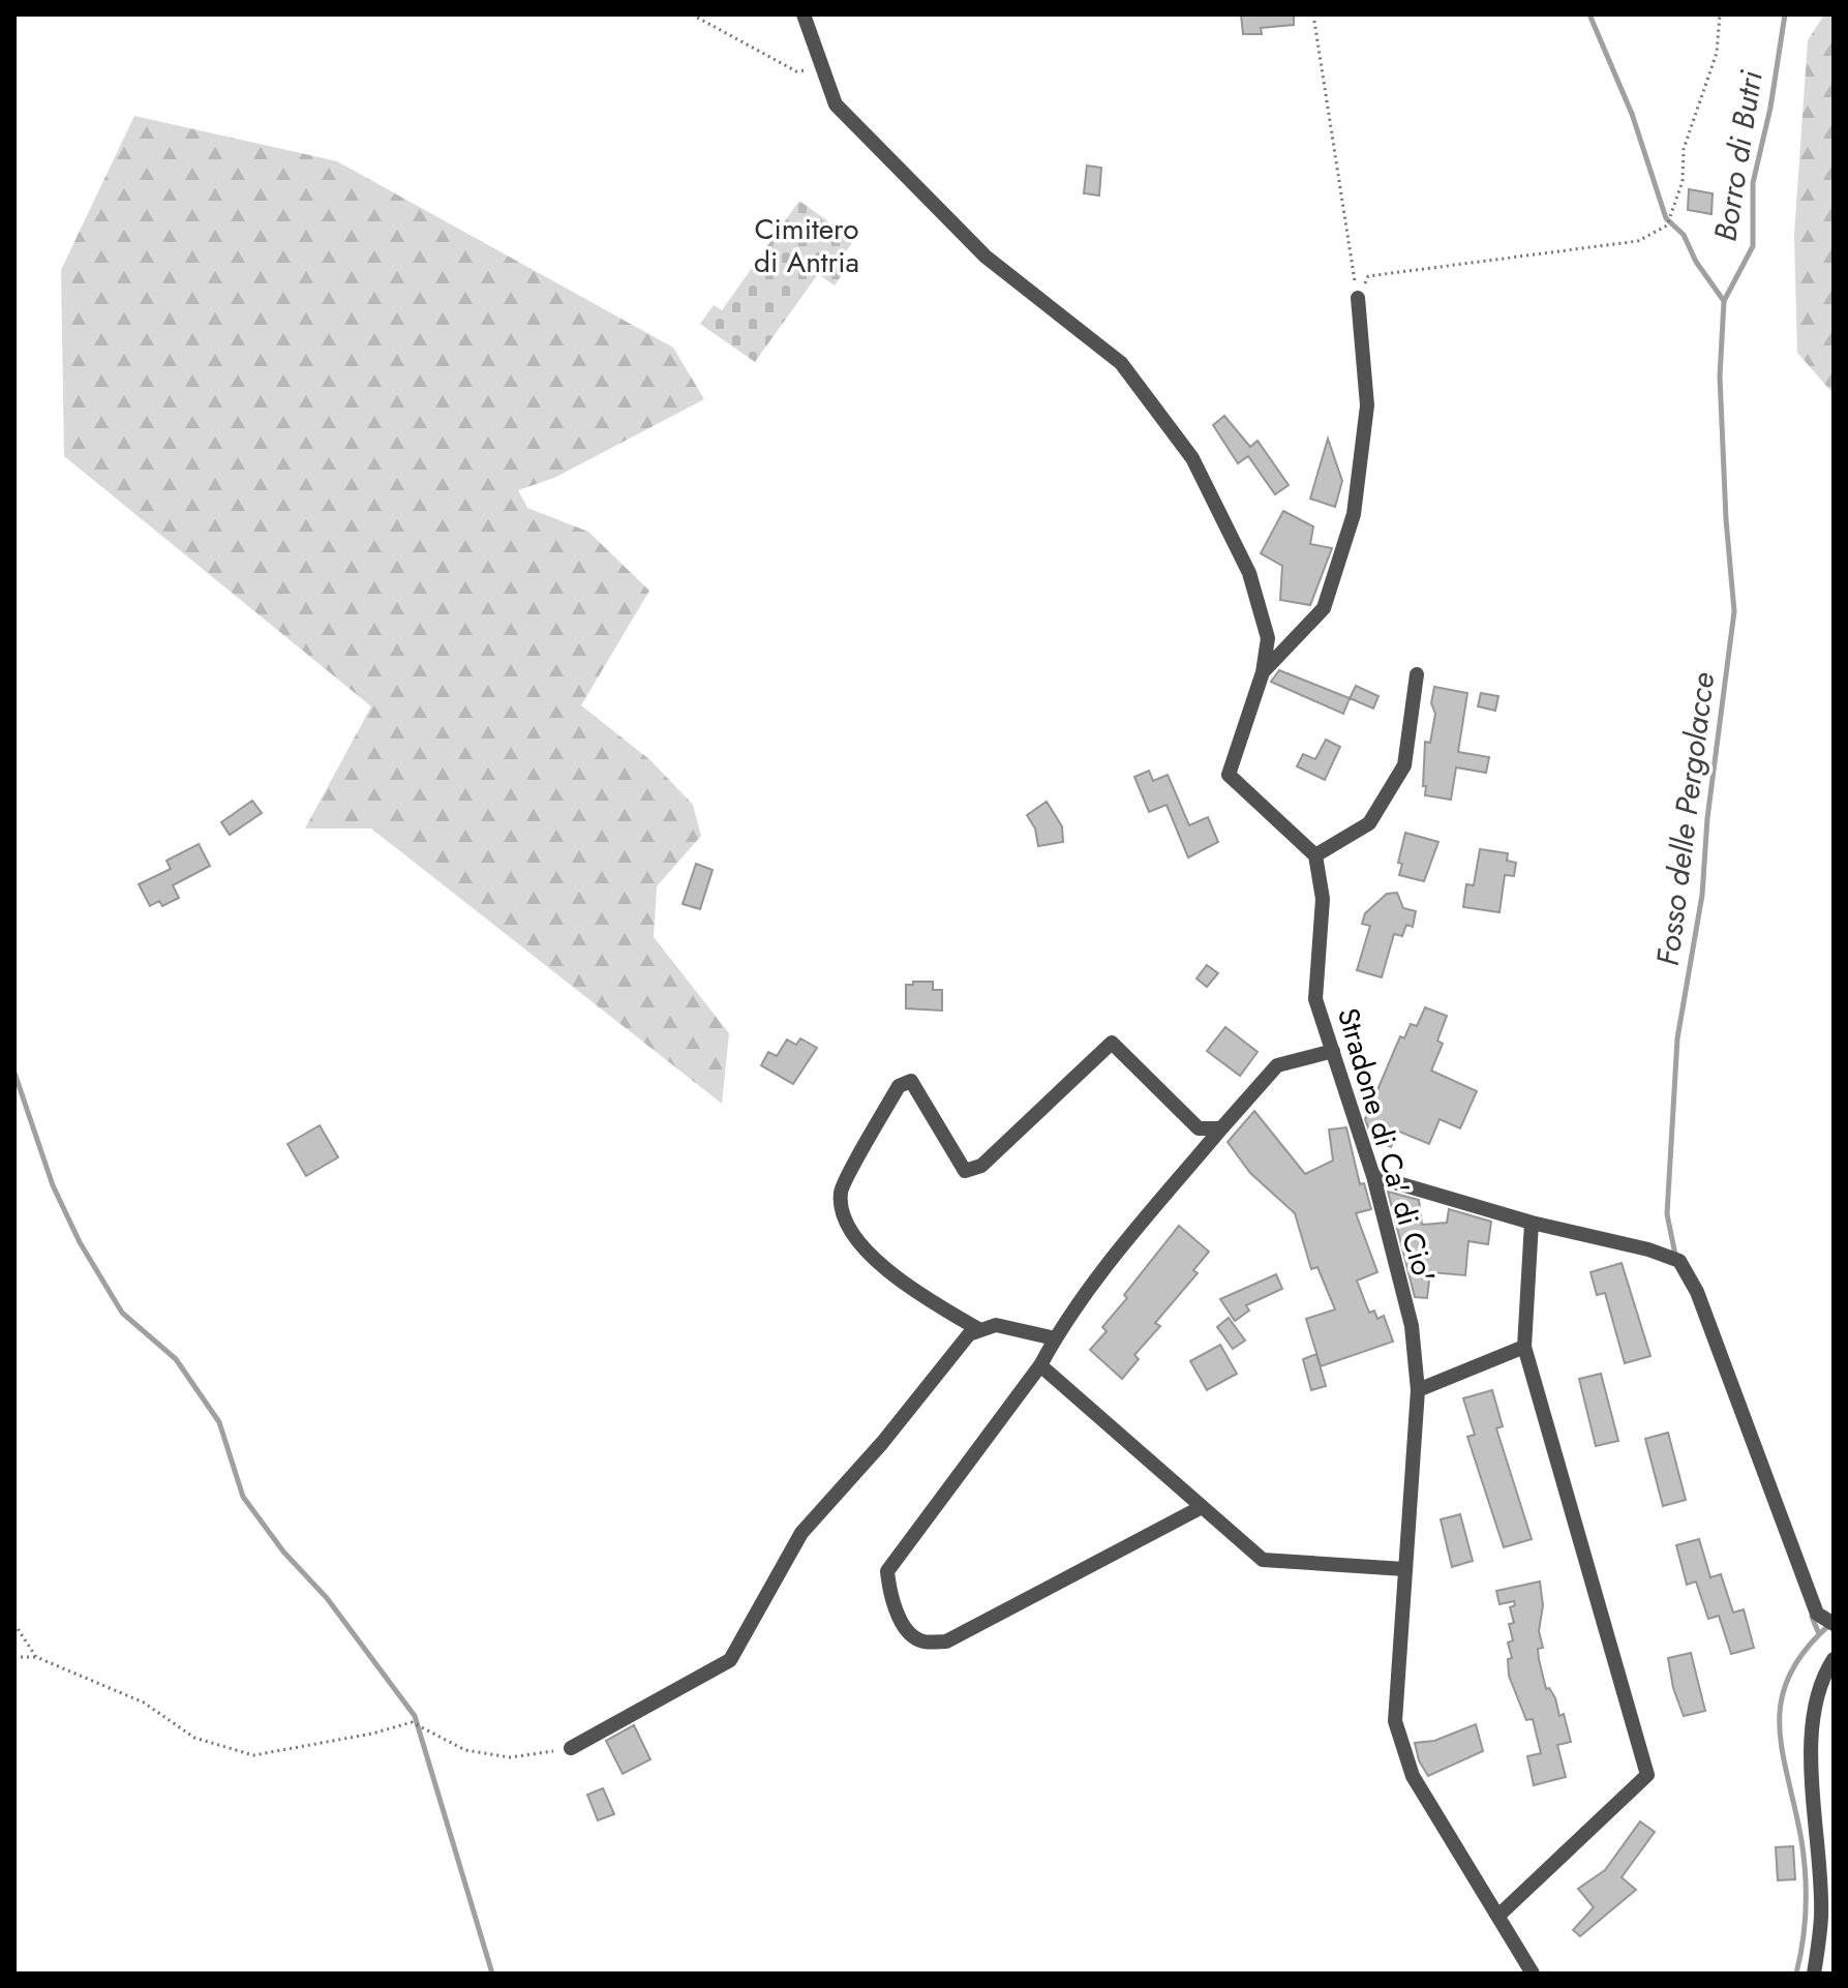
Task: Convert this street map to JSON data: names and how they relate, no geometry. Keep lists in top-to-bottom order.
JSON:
{
  "streets": {
    "street": ["Stradone di Ca' di Cio'"]
  },
  "water": ["Borro di Butri", "Fosso delle Pergolacce"],
  "parks": ["Cimitero di Antria"]
}
